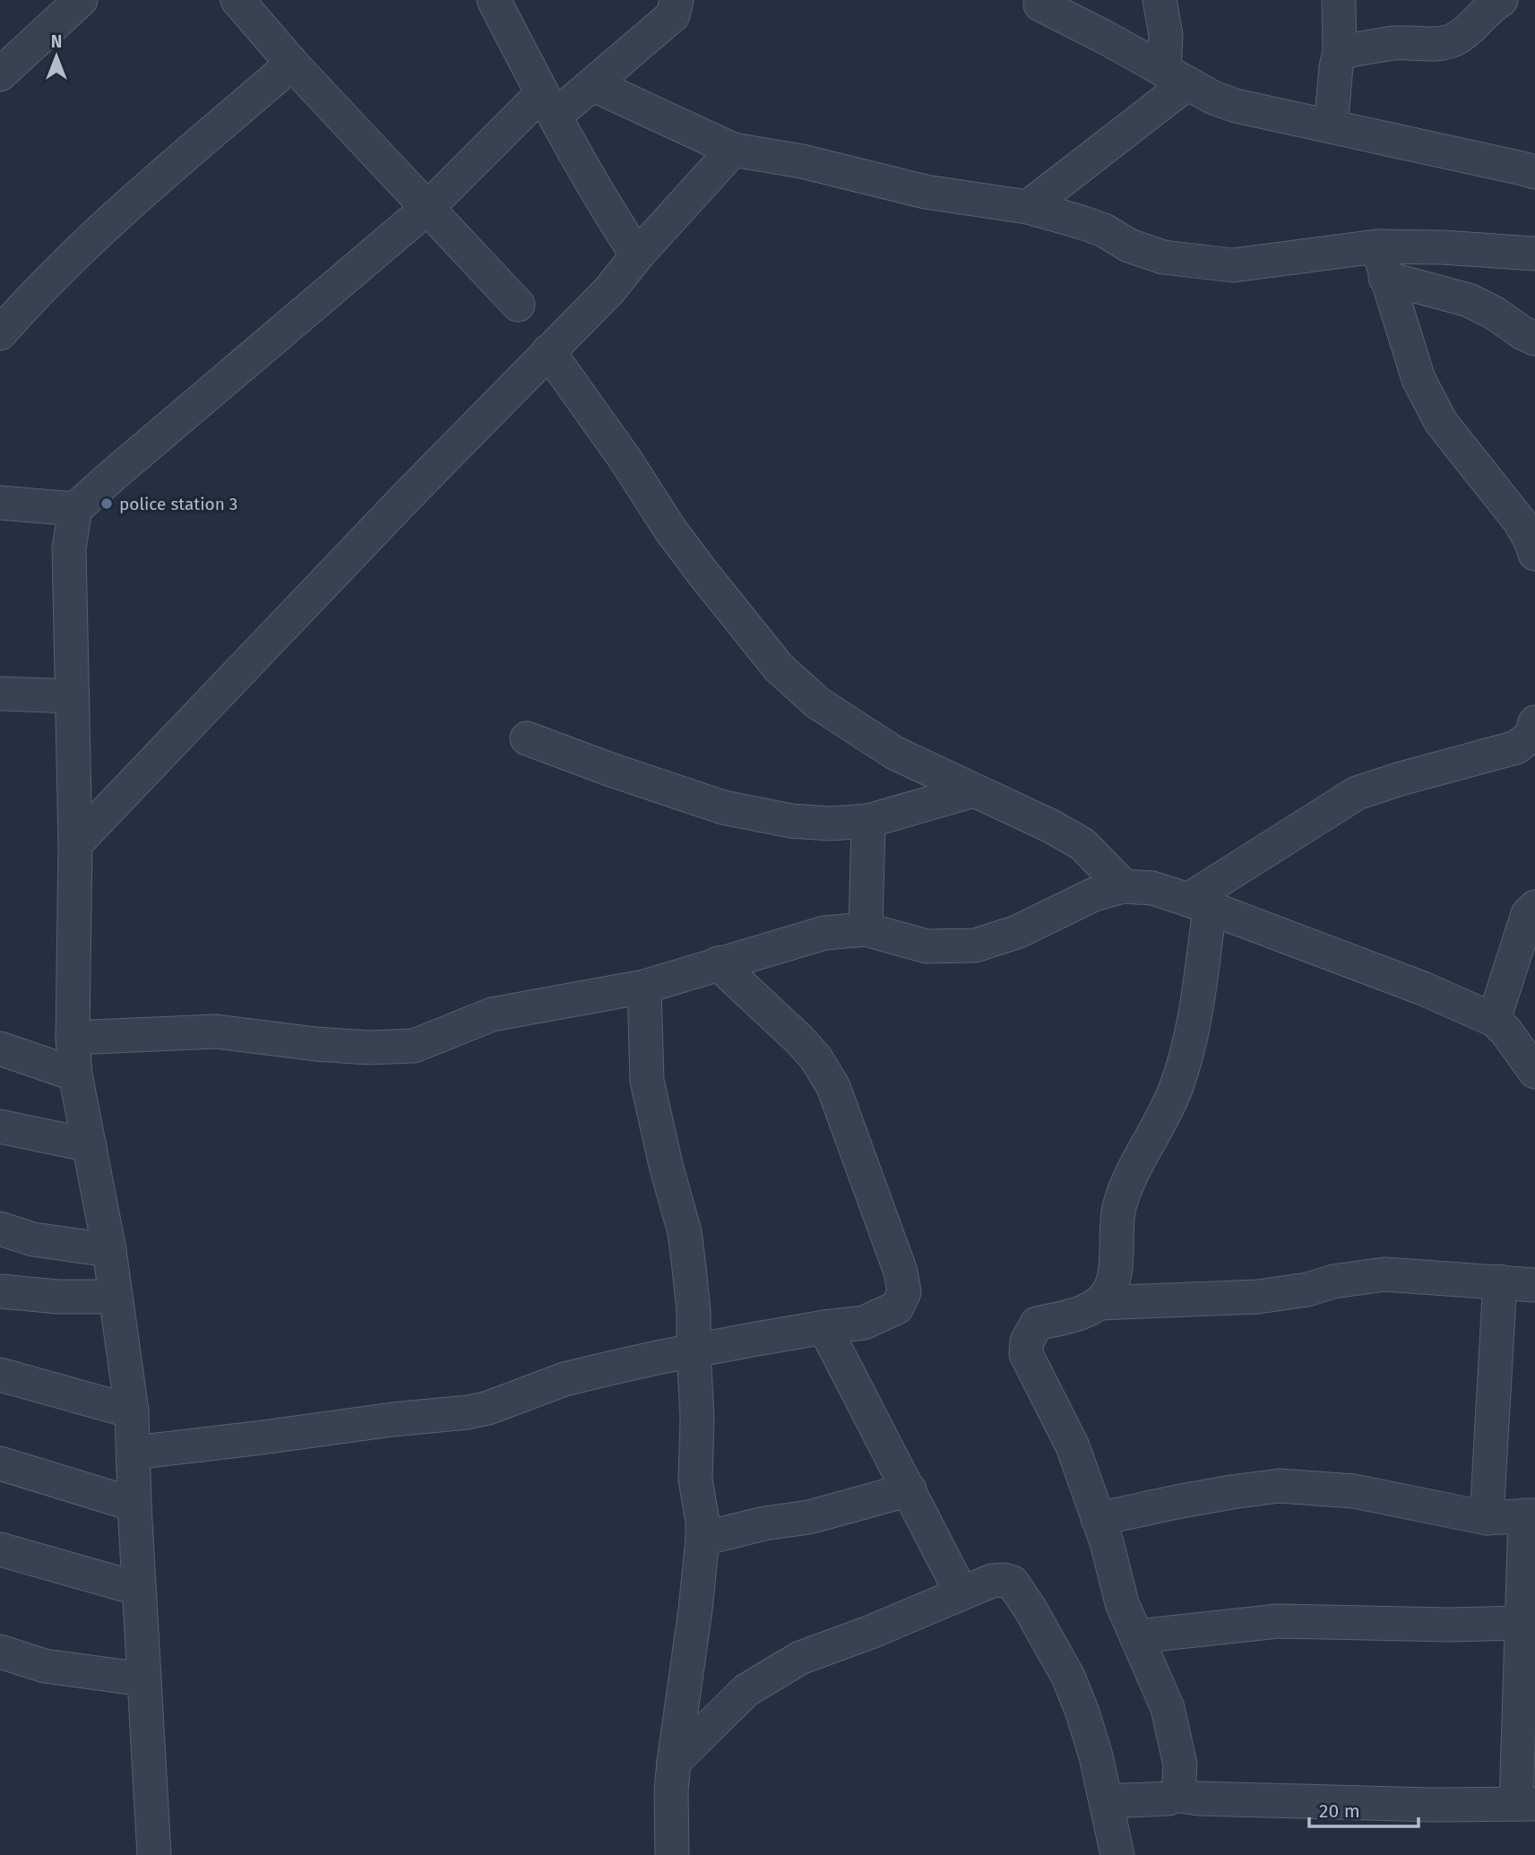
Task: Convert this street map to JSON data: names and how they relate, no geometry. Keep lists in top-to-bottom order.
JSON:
{
  "places": ["police station 3"],
  "scale_bar": "20 m",
  "north": "top"
}
